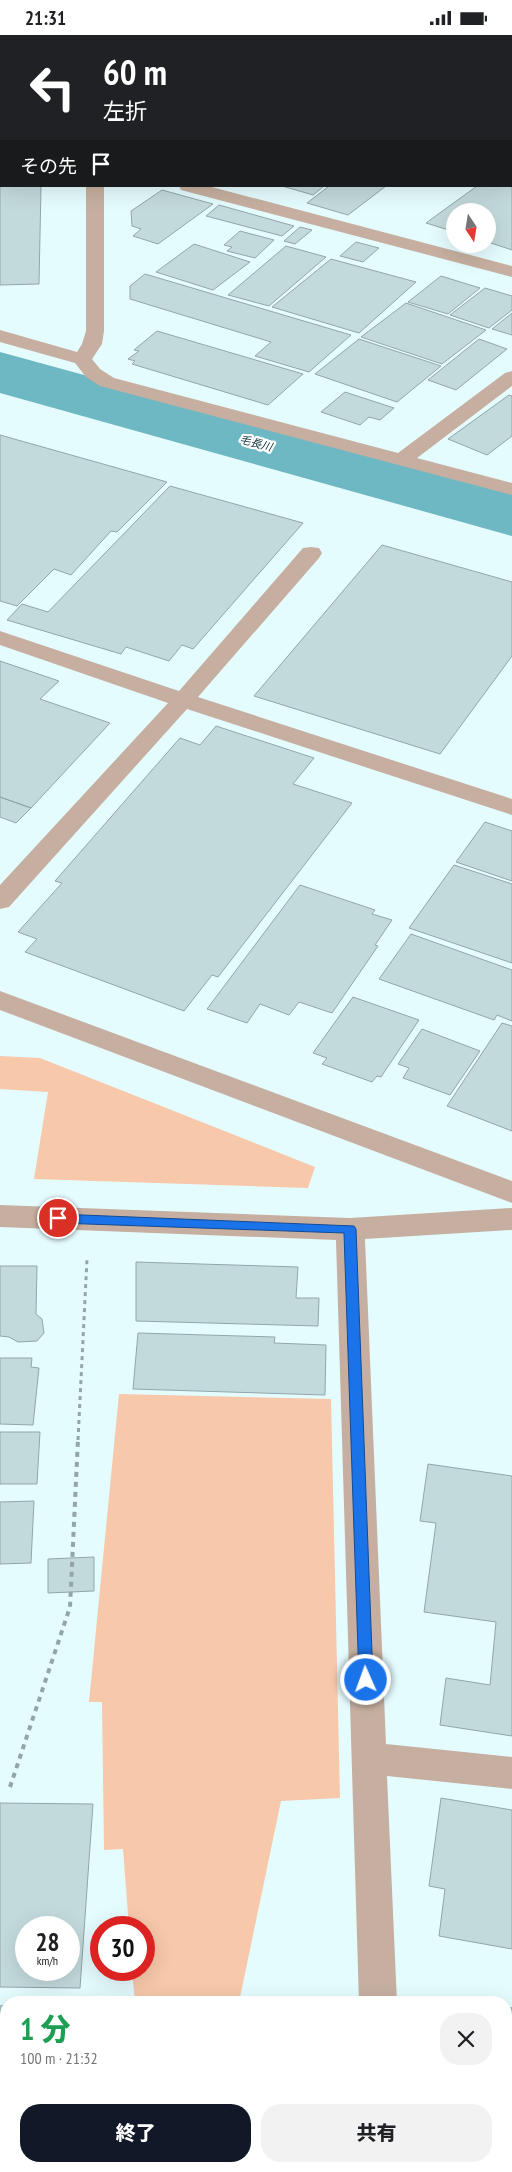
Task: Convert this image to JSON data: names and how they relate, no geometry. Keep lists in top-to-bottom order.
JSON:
{
  "water": ["毛長川"],
  "north": "bottom",
  "page": {
    "status": "21:31",
    "turn": ["60 m", "左折"],
    "then": "その先",
    "speed": "28 km/h",
    "limit": "30",
    "heading": ["1 分", "100 m · 21:32"],
    "buttons": ["終了", "共有"]
  }
}
